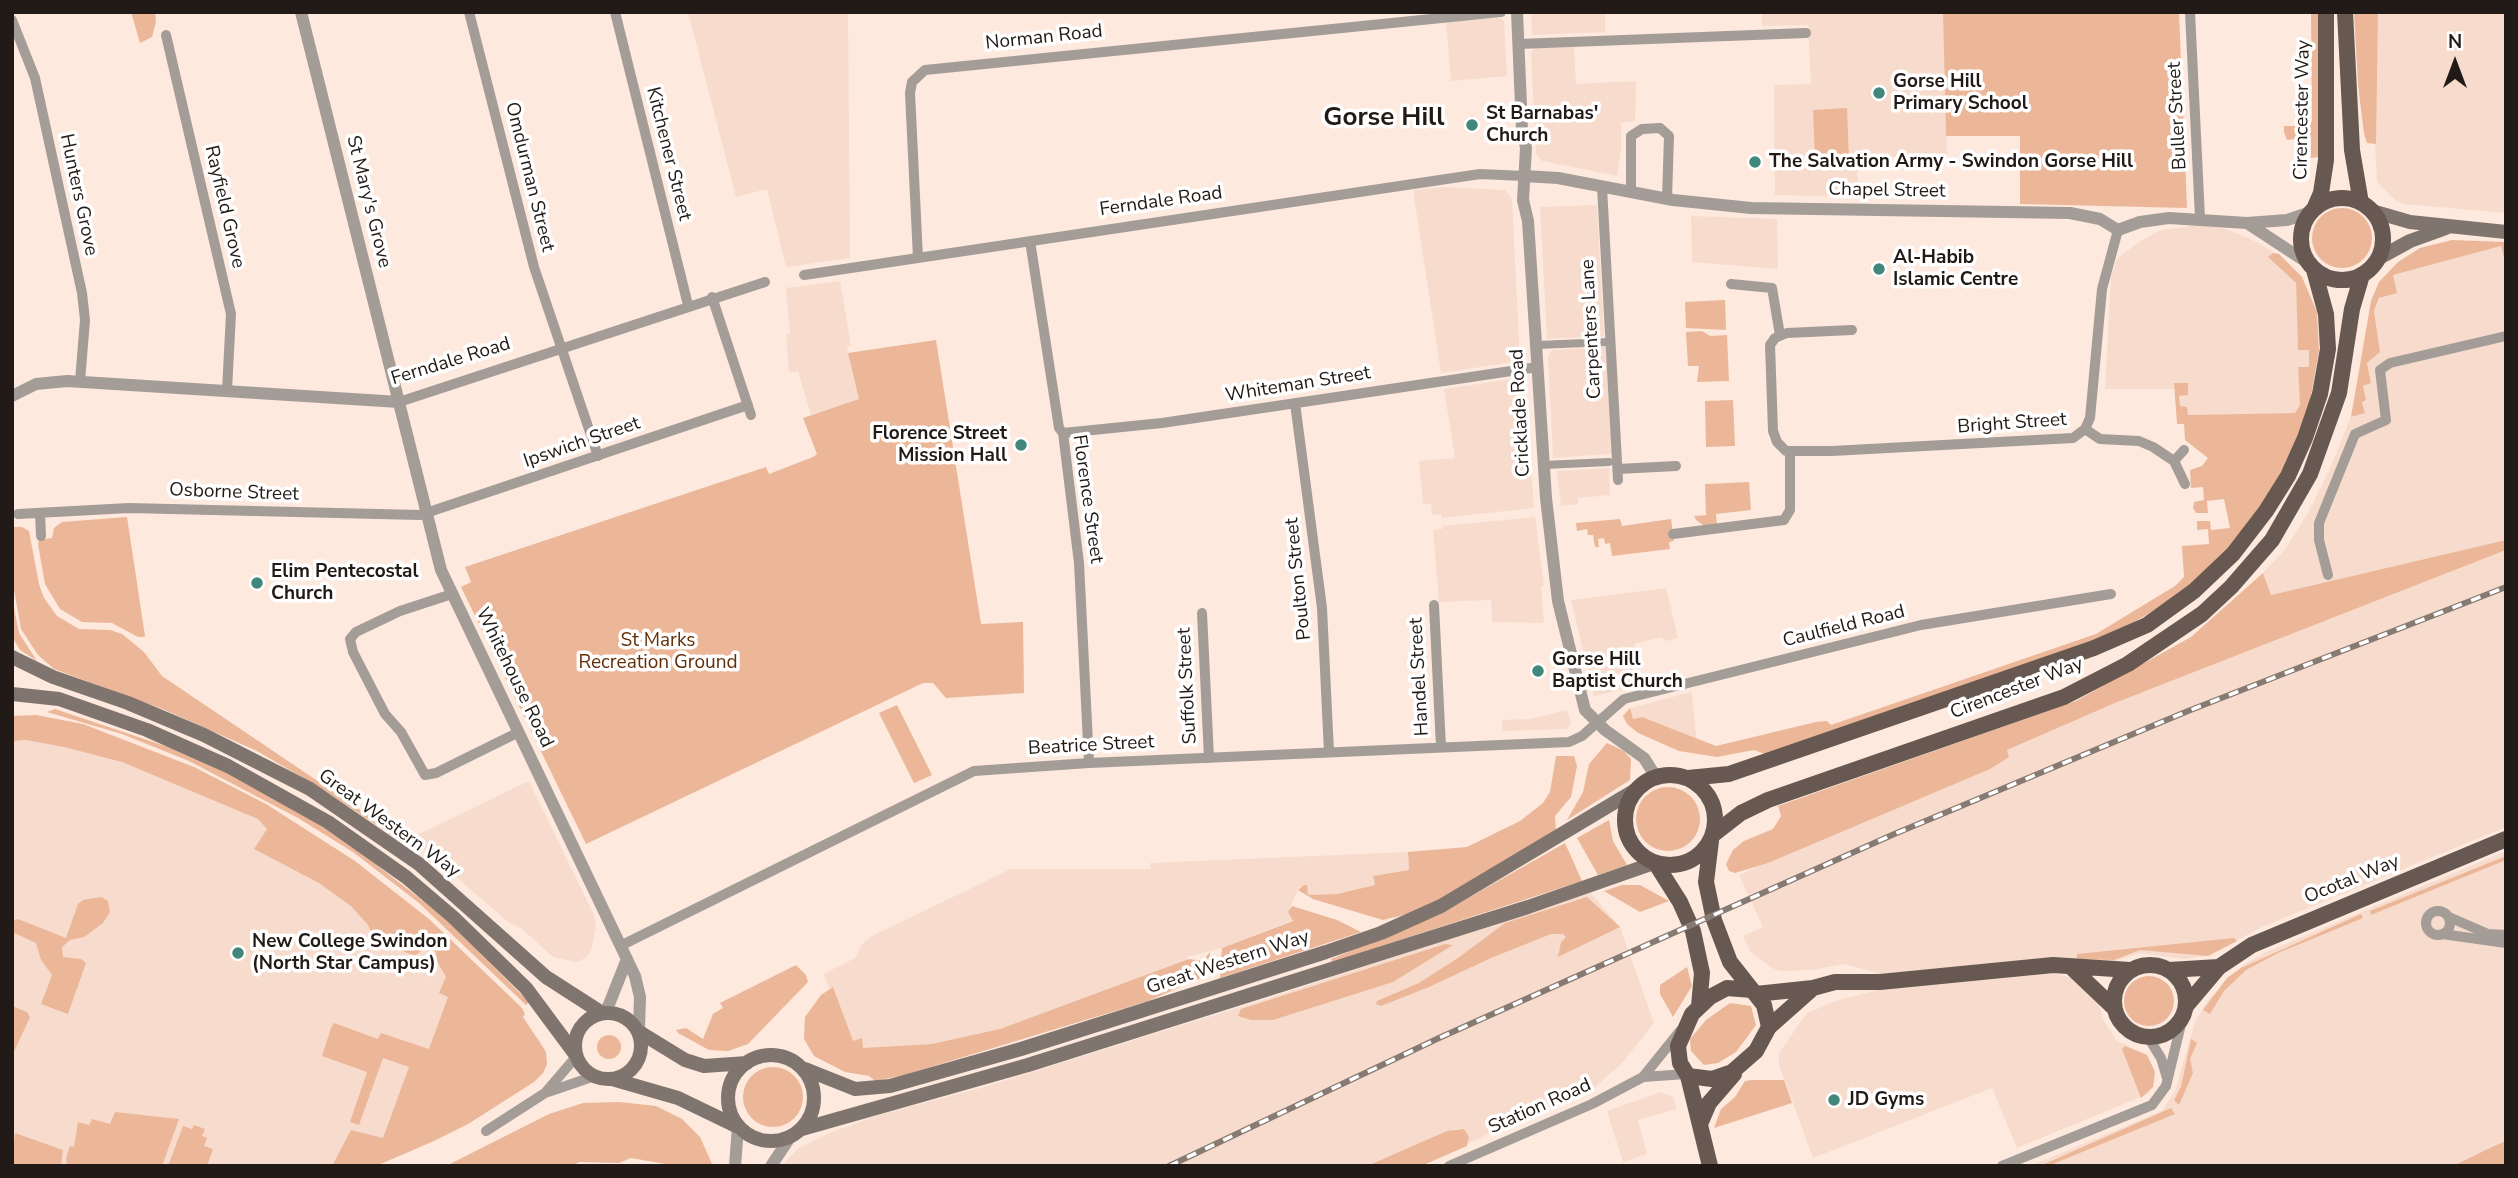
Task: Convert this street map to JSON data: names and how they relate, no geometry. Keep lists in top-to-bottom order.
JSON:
{
  "streets": {
    "main road": ["Cirencester Way", "Great Western Way", "Ocotal Way"],
    "street": [
      "Norman Road",
      "Buller Street",
      "Kitchener Street",
      "Omdurman Street",
      "Chapel Street",
      "Hunters Grove",
      "St Mary's Grove",
      "Ferndale Road",
      "Rayfield Grove",
      "Carpenters Lane",
      "Whiteman Street",
      "Cricklade Road",
      "Bright Street",
      "Ipswich Street",
      "Osborne Street",
      "Florence Street",
      "Poulton Street",
      "Caulfield Road",
      "Handel Street",
      "Whitehouse Road",
      "Suffolk Street",
      "Beatrice Street",
      "Station Road"
    ]
  },
  "crossings": [
    ["Norman Road", "Ferndale Road"],
    ["Cirencester Way", "Cricklade Road"],
    ["Cirencester Way", "Great Western Way"],
    ["Kitchener Street", "Ferndale Road"],
    ["Omdurman Street", "Ferndale Road"],
    ["Omdurman Street", "Ipswich Street"],
    ["Chapel Street", "Ferndale Road"],
    ["Chapel Street", "Carpenters Lane"],
    ["Chapel Street", "Cricklade Road"],
    ["Chapel Street", "Bright Street"],
    ["Hunters Grove", "Ferndale Road"],
    ["St Mary's Grove", "Ferndale Road"],
    ["St Mary's Grove", "Whitehouse Road"],
    ["Ferndale Road", "Rayfield Grove"],
    ["Ferndale Road", "Cricklade Road"],
    ["Ferndale Road", "Ipswich Street"],
    ["Ferndale Road", "Florence Street"],
    ["Ferndale Road", "Whitehouse Road"],
    ["Whiteman Street", "Cricklade Road"],
    ["Whiteman Street", "Florence Street"],
    ["Whiteman Street", "Poulton Street"],
    ["Cricklade Road", "Caulfield Road"],
    ["Cricklade Road", "Beatrice Street"],
    ["Cricklade Road", "Great Western Way"],
    ["Ipswich Street", "Osborne Street"],
    ["Ipswich Street", "Whitehouse Road"],
    ["Osborne Street", "Whitehouse Road"],
    ["Florence Street", "Beatrice Street"],
    ["Poulton Street", "Beatrice Street"],
    ["Caulfield Road", "Beatrice Street"],
    ["Handel Street", "Beatrice Street"],
    ["Whitehouse Road", "Beatrice Street"],
    ["Whitehouse Road", "Great Western Way"],
    ["Suffolk Street", "Beatrice Street"]
  ],
  "districts": ["Gorse Hill"],
  "parks": ["St Marks Recreation Ground"],
  "places": [
    "Gorse Hill Primary School",
    "St Barnabas' Church",
    "The Salvation Army - Swindon Gorse Hill",
    "Al-Habib Islamic Centre",
    "Florence Street Mission Hall",
    "Elim Pentecostal Church",
    "Gorse Hill Baptist Church",
    "New College Swindon (North Star Campus)",
    "JD Gyms"
  ],
  "north": "top"
}
